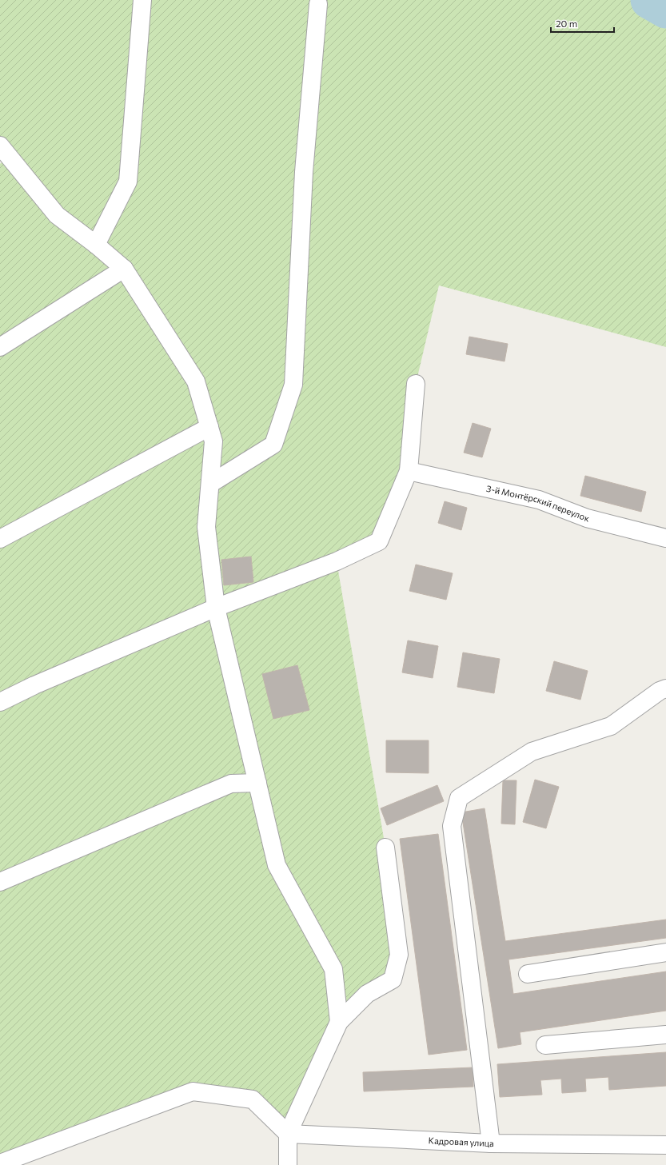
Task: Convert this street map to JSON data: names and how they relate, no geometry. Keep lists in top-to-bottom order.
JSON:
{
  "streets": {
    "street": ["3-й Монтёрский переулок", "Кадровая улица"]
  },
  "scale_bar": "20 m"
}
